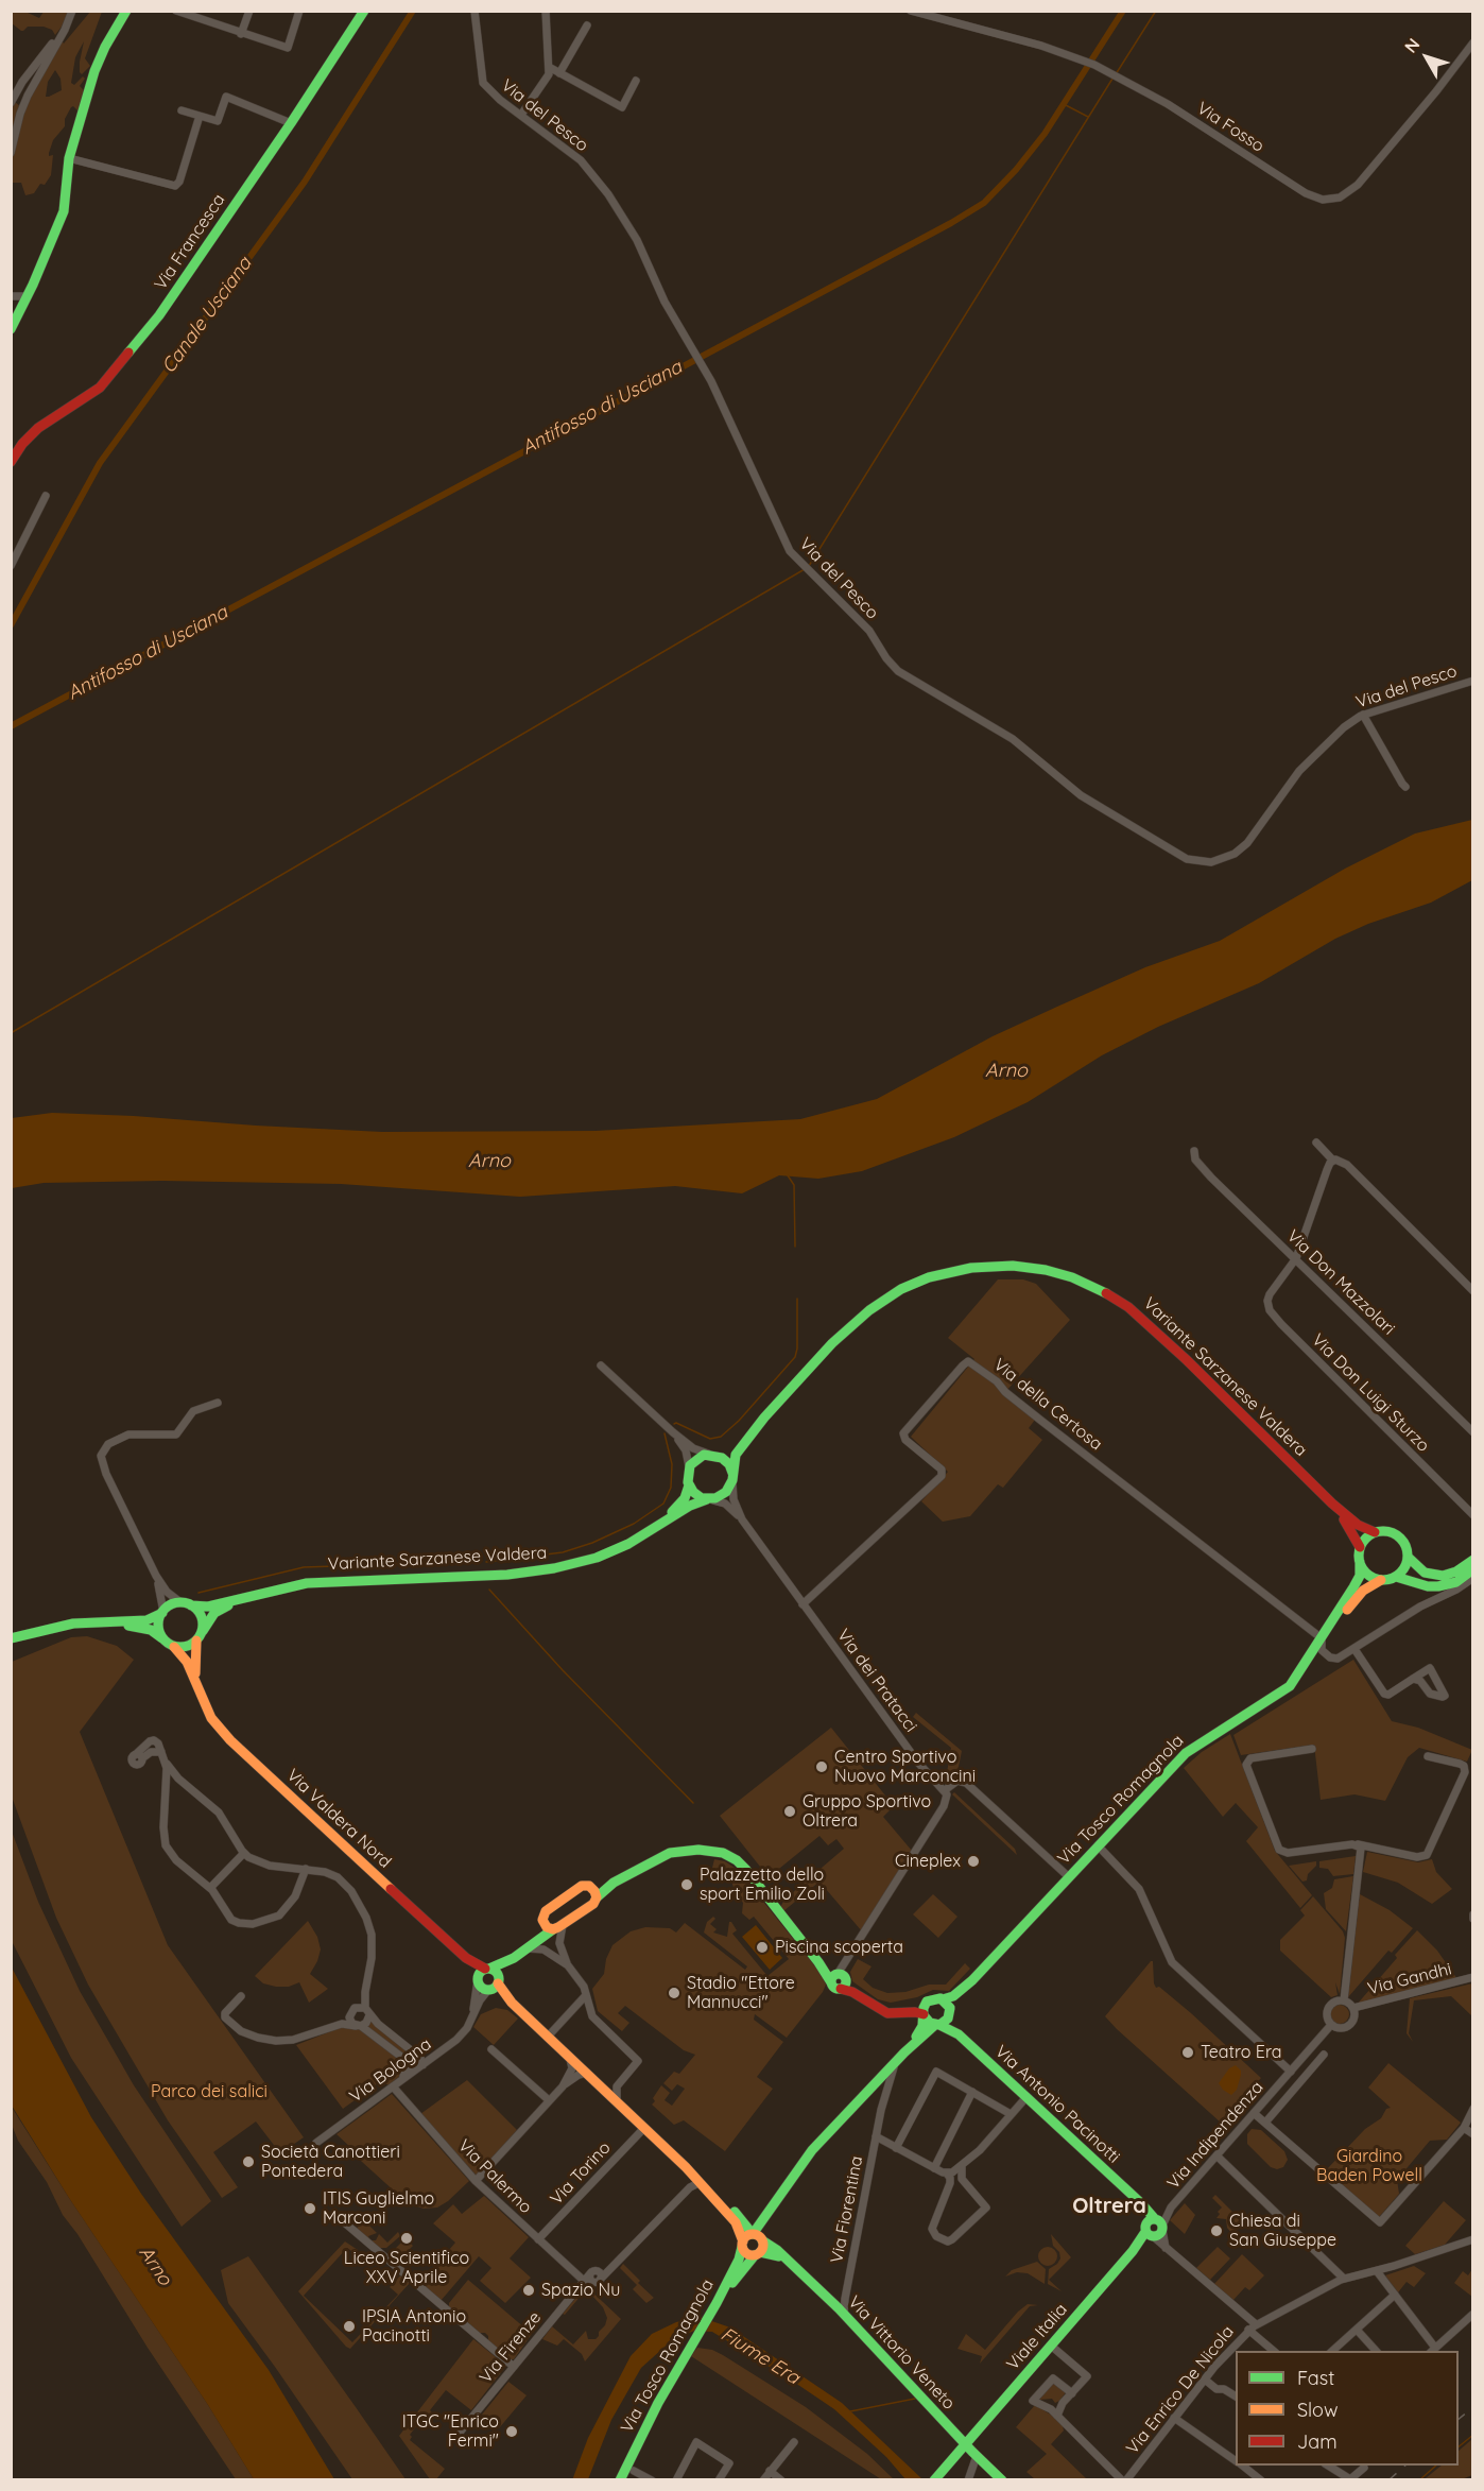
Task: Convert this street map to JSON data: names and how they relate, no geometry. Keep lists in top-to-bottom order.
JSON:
{
  "streets": {
    "main road": [
      "Via Francesca",
      "Variante Sarzanese Valdera",
      "Via Tosco Romagnola",
      "Via Valdera Nord",
      "Via Antonio Pacinotti",
      "Viale Italia",
      "Via Vittorio Veneto"
    ],
    "street": [
      "Via del Pesco",
      "Via Fosso",
      "Via Don Mazzolari",
      "Via Don Luigi Sturzo",
      "Via della Certosa",
      "Via dei Pratacci",
      "Via Gandhi",
      "Via Bologna",
      "Via Indipendenza",
      "Via Torino",
      "Via Palermo",
      "Via Fiorentina",
      "Via Firenze",
      "Via Enrico De Nicola"
    ]
  },
  "crossings": [
    ["Via Don Mazzolari", "Via Don Luigi Sturzo"],
    ["Variante Sarzanese Valdera", "Via dei Pratacci"],
    ["Via della Certosa", "Via dei Pratacci"],
    ["Via della Certosa", "Via Tosco Romagnola"],
    ["Via Tosco Romagnola", "Via Antonio Pacinotti"],
    ["Via Tosco Romagnola", "Via Vittorio Veneto"],
    ["Via Valdera Nord", "Via Bologna"],
    ["Via Valdera Nord", "Via Vittorio Veneto"],
    ["Via Gandhi", "Via Indipendenza"],
    ["Via Bologna", "Via Palermo"],
    ["Via Bologna", "Via Vittorio Veneto"],
    ["Via Antonio Pacinotti", "Via Indipendenza"],
    ["Via Antonio Pacinotti", "Viale Italia"],
    ["Via Indipendenza", "Viale Italia"],
    ["Via Torino", "Via Palermo"],
    ["Via Torino", "Via Vittorio Veneto"],
    ["Via Palermo", "Via Firenze"],
    ["Via Fiorentina", "Via Vittorio Veneto"],
    ["Viale Italia", "Via Vittorio Veneto"]
  ],
  "districts": ["Oltrera"],
  "water": [
    "Canale Usciana",
    "Antifosso di Usciana",
    "Arno",
    "Fiume Era"
  ],
  "parks": ["Parco dei salici", "Giardino Baden Powell"],
  "places": [
    "Centro Sportivo Nuovo Marconcini",
    "Gruppo Sportivo Oltrera",
    "Cineplex",
    "Palazzetto dello sport Emilio Zoli",
    "Piscina scoperta",
    "Stadio \"Ettore Mannucci\"",
    "Teatro Era",
    "Società Canottieri Pontedera",
    "ITIS Guglielmo Marconi",
    "Chiesa di San Giuseppe",
    "Liceo Scientifico XXV Aprile",
    "Spazio Nu",
    "IPSIA Antonio Pacinotti",
    "ITGC \"Enrico Fermi\""
  ],
  "legend": ["Fast", "Slow", "Jam"],
  "north": "top left"
}
